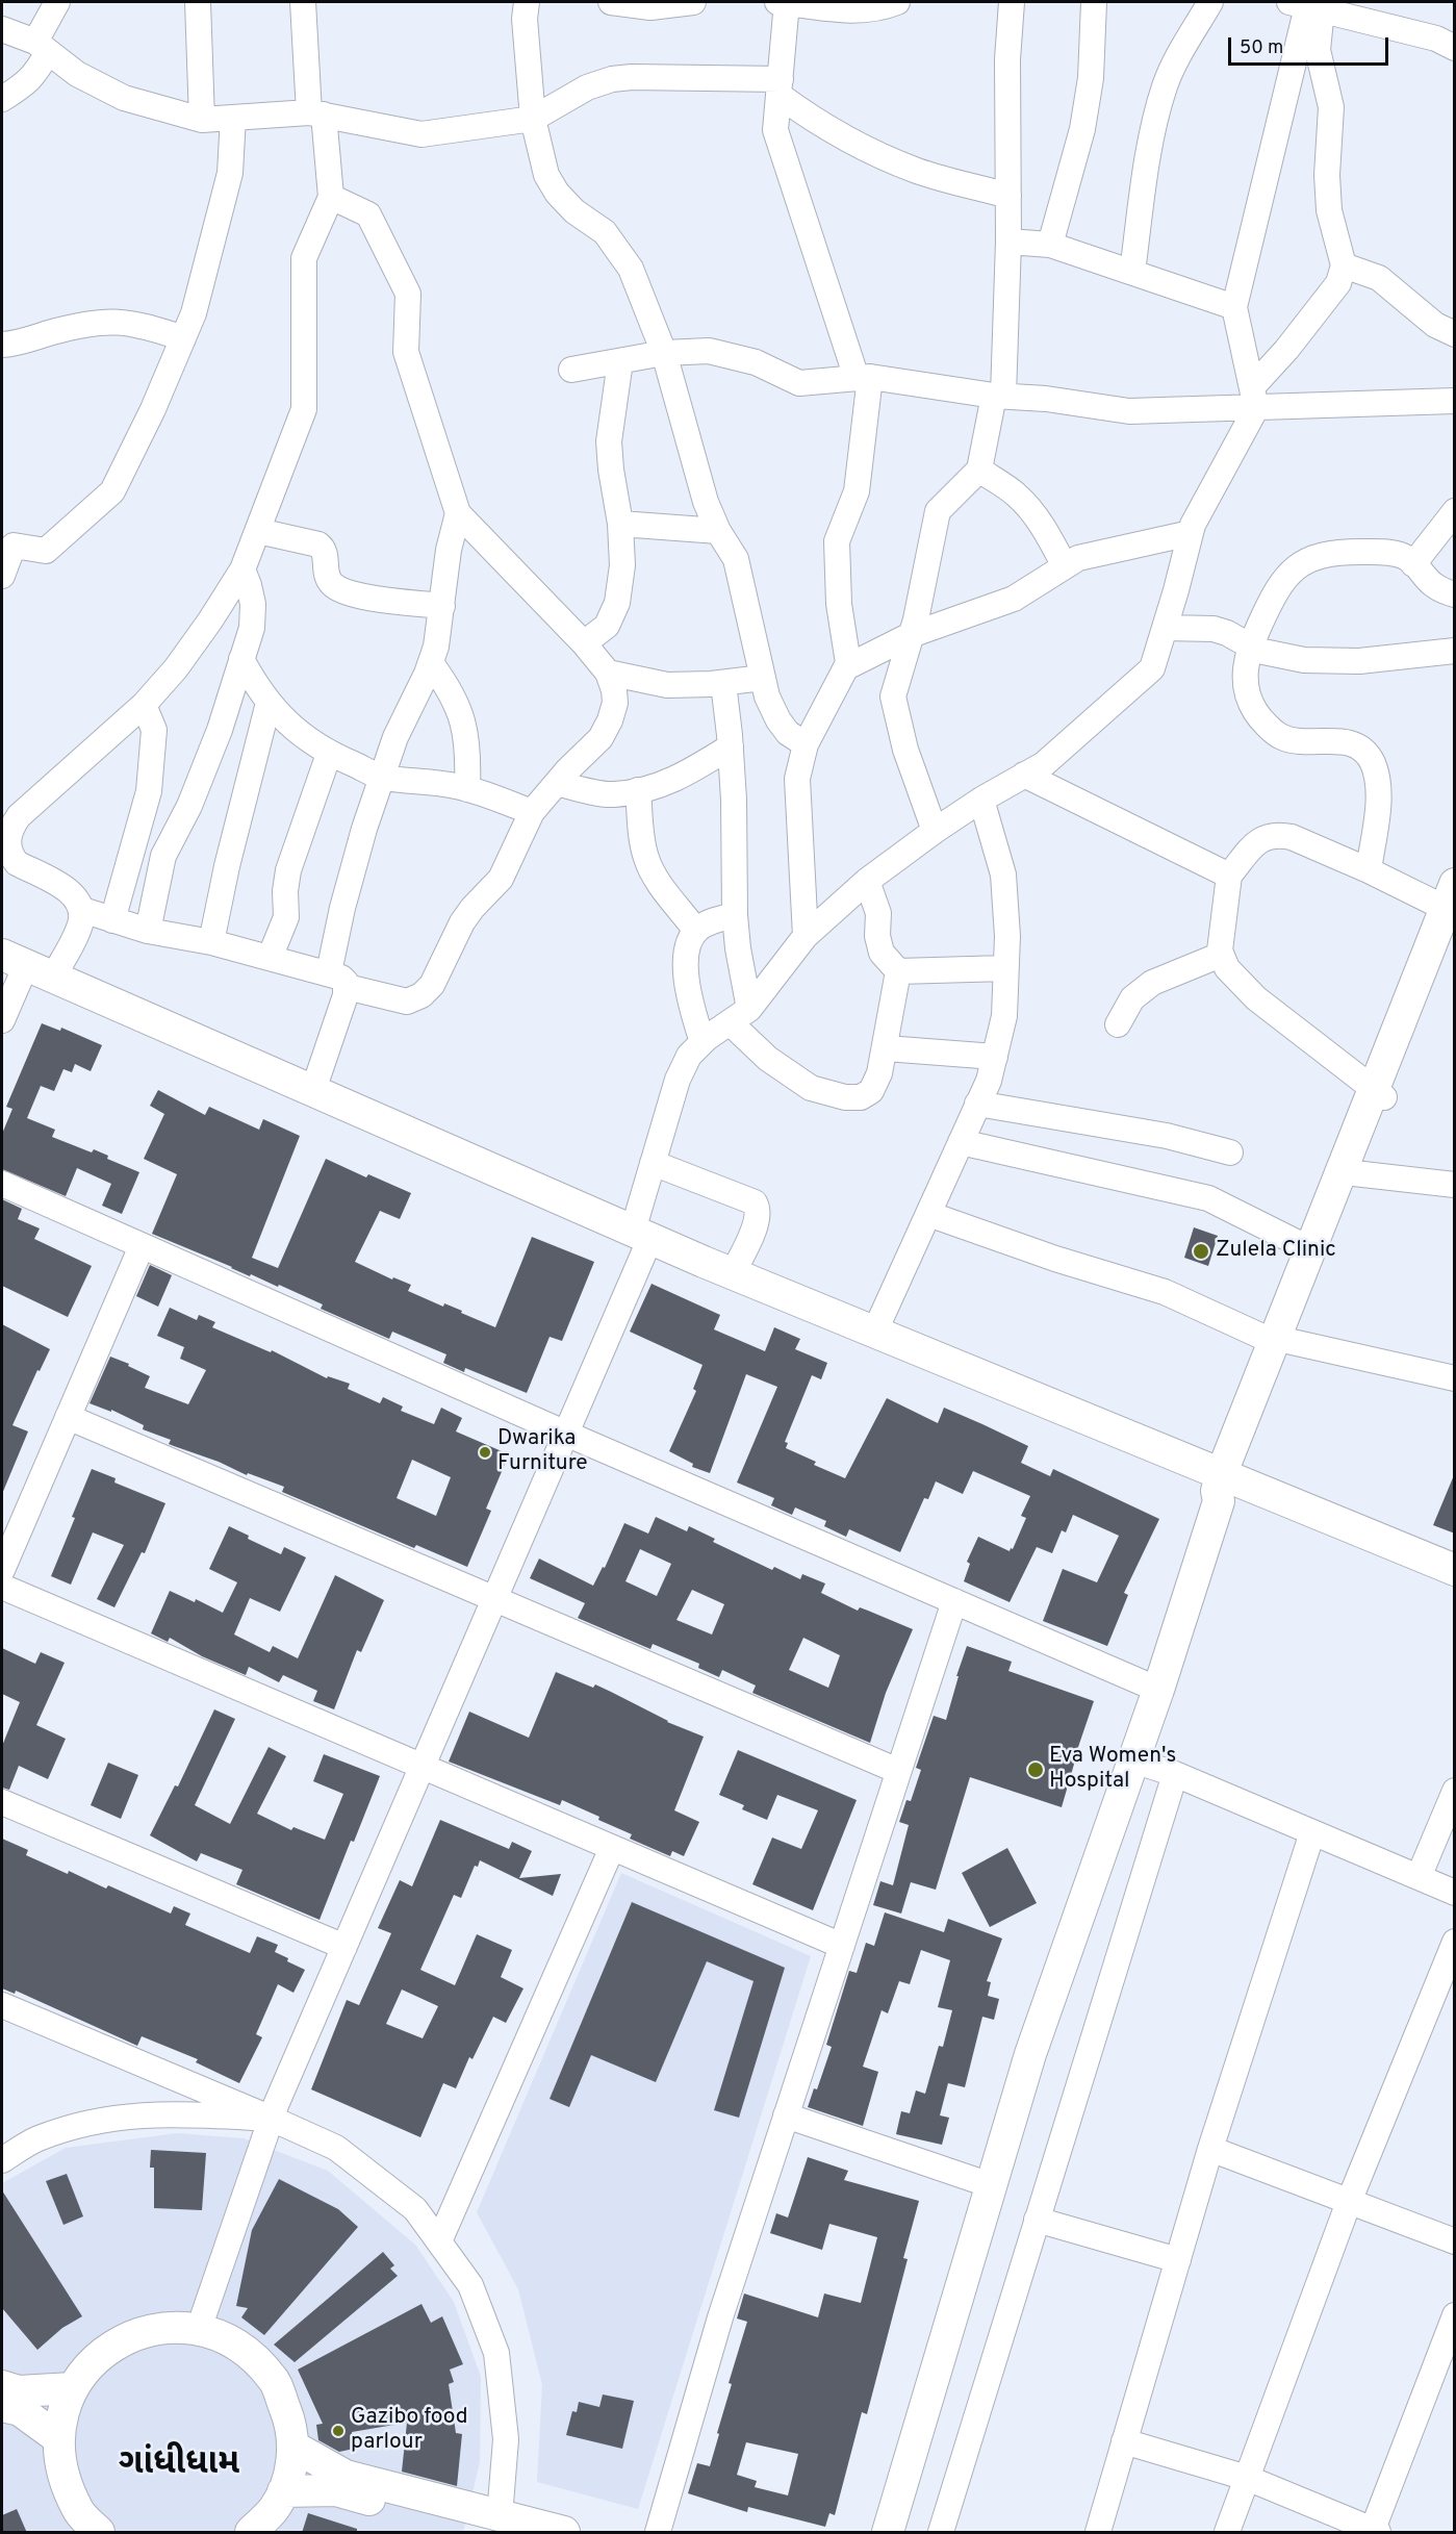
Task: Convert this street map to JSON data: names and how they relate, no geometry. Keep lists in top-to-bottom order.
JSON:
{
  "districts": ["ગાંધીધામ"],
  "places": [
    "Zulela Clinic",
    "Dwarika Furniture",
    "Eva Women's Hospital",
    "Gazibo food parlour"
  ],
  "scale_bar": "50 m"
}
